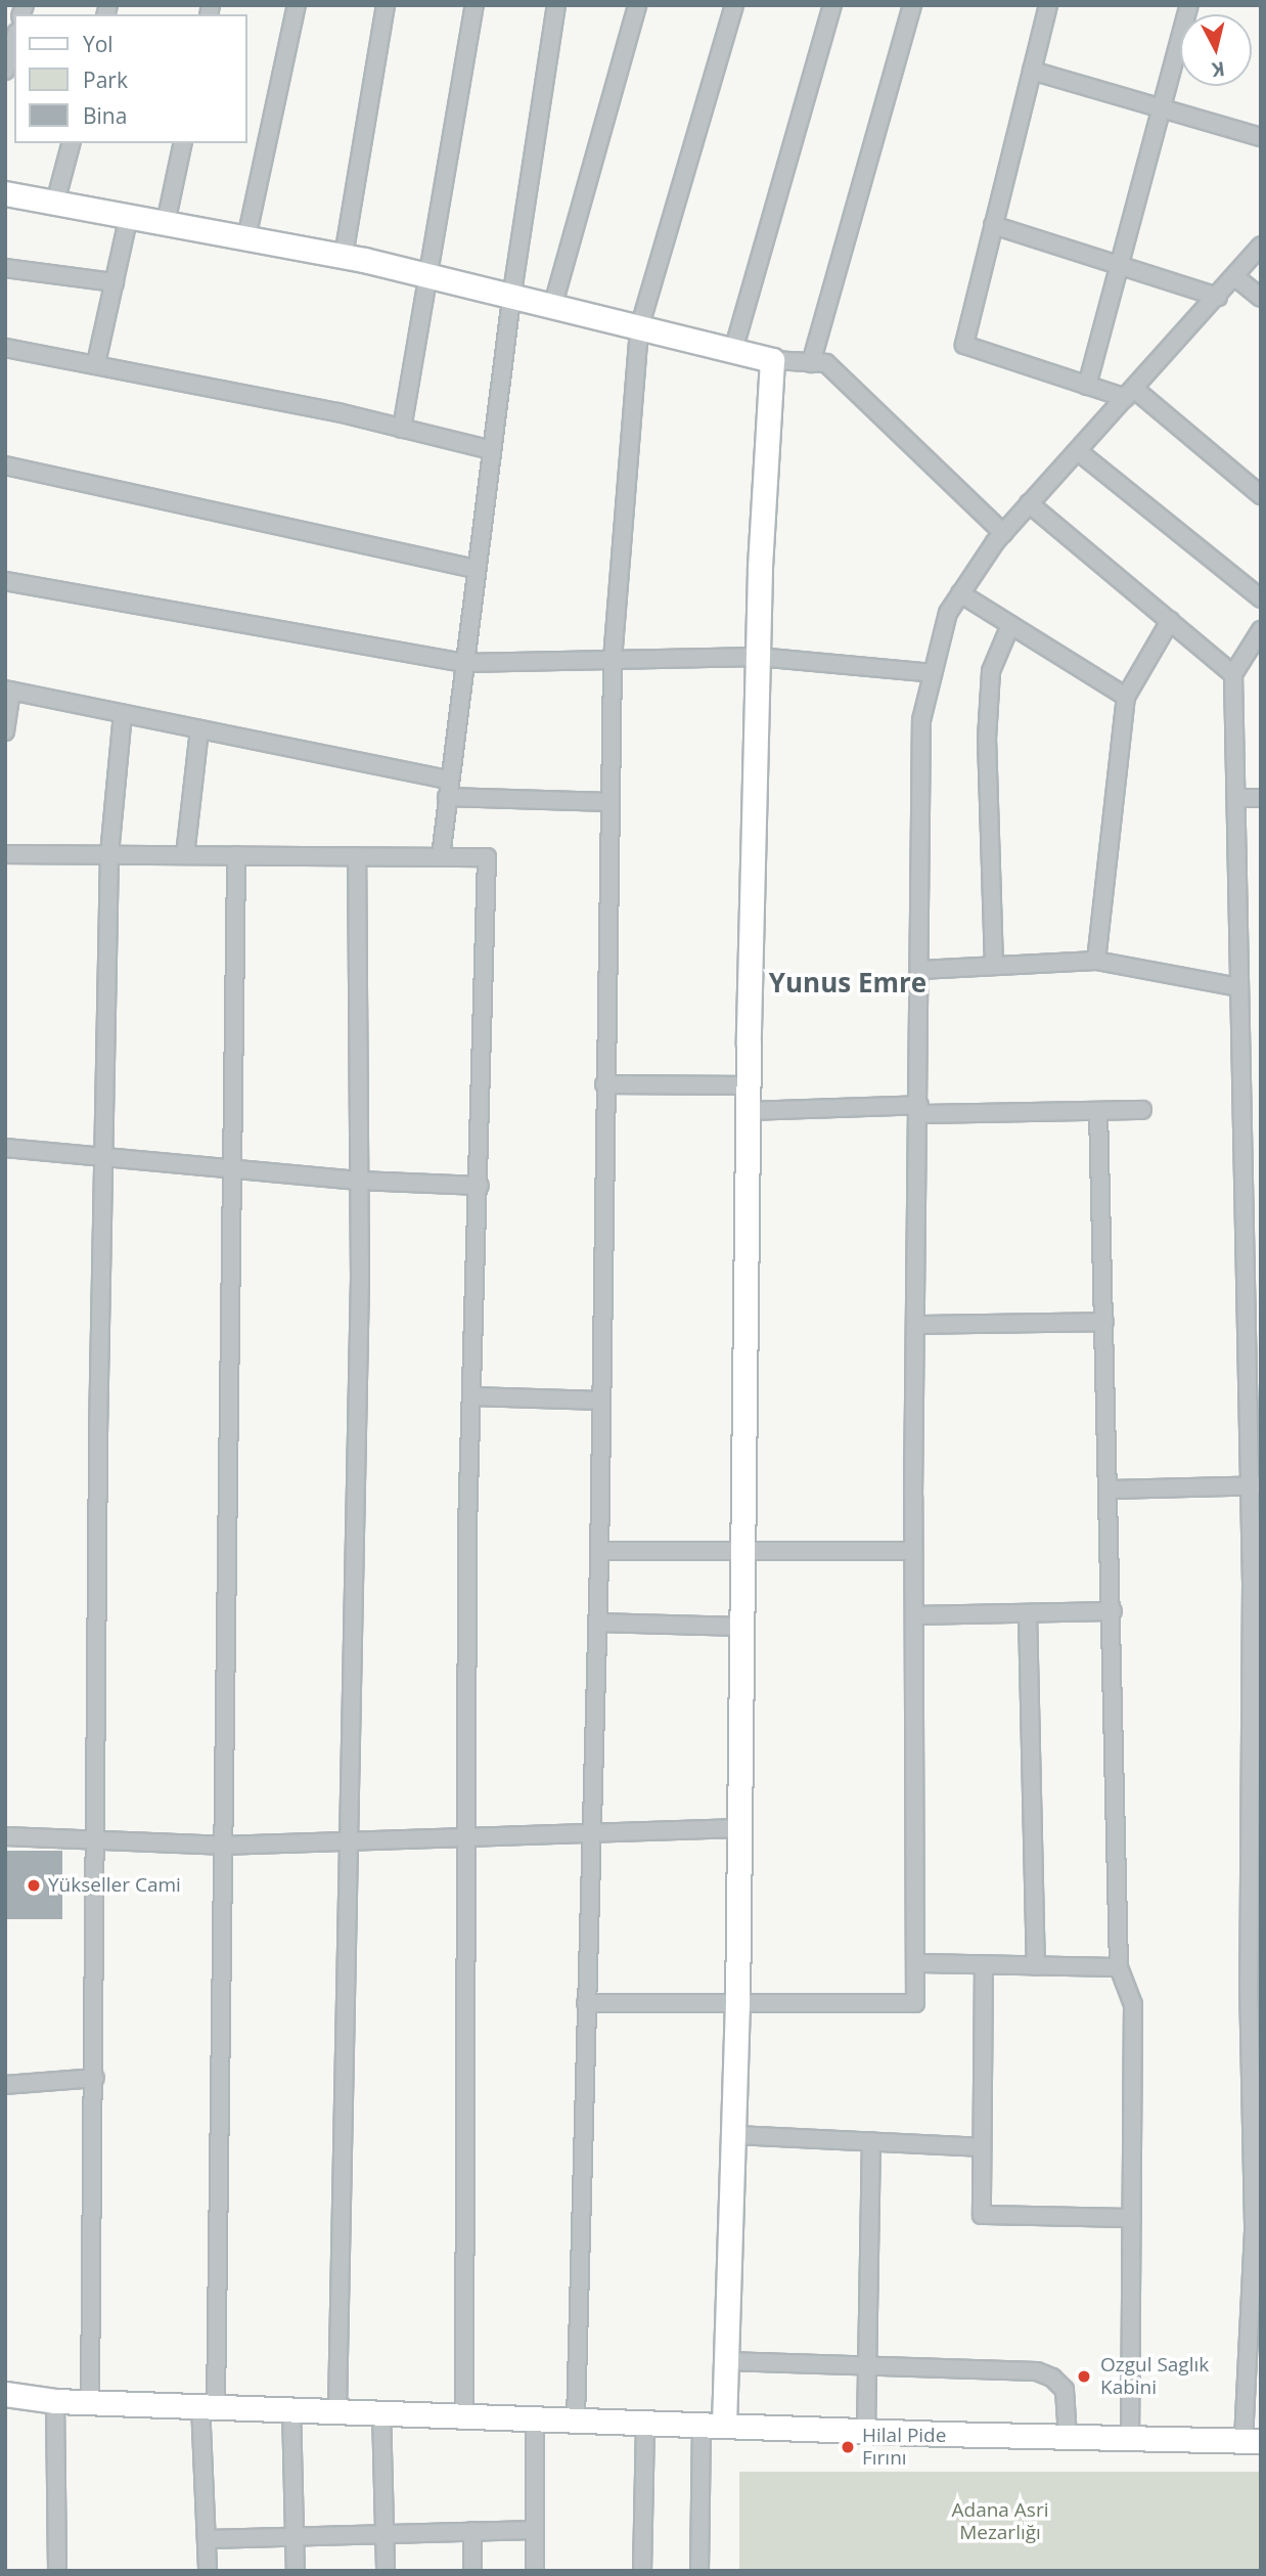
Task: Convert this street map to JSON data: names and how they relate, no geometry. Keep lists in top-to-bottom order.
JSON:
{
  "districts": ["Yunus Emre"],
  "parks": ["Adana Asri Mezarlığı"],
  "places": ["Yükseller Cami", "Ozgul Saglık Kabini", "Hilal Pide Fırını"],
  "legend": ["Yol", "Park", "Bina"],
  "north": "bottom"
}
